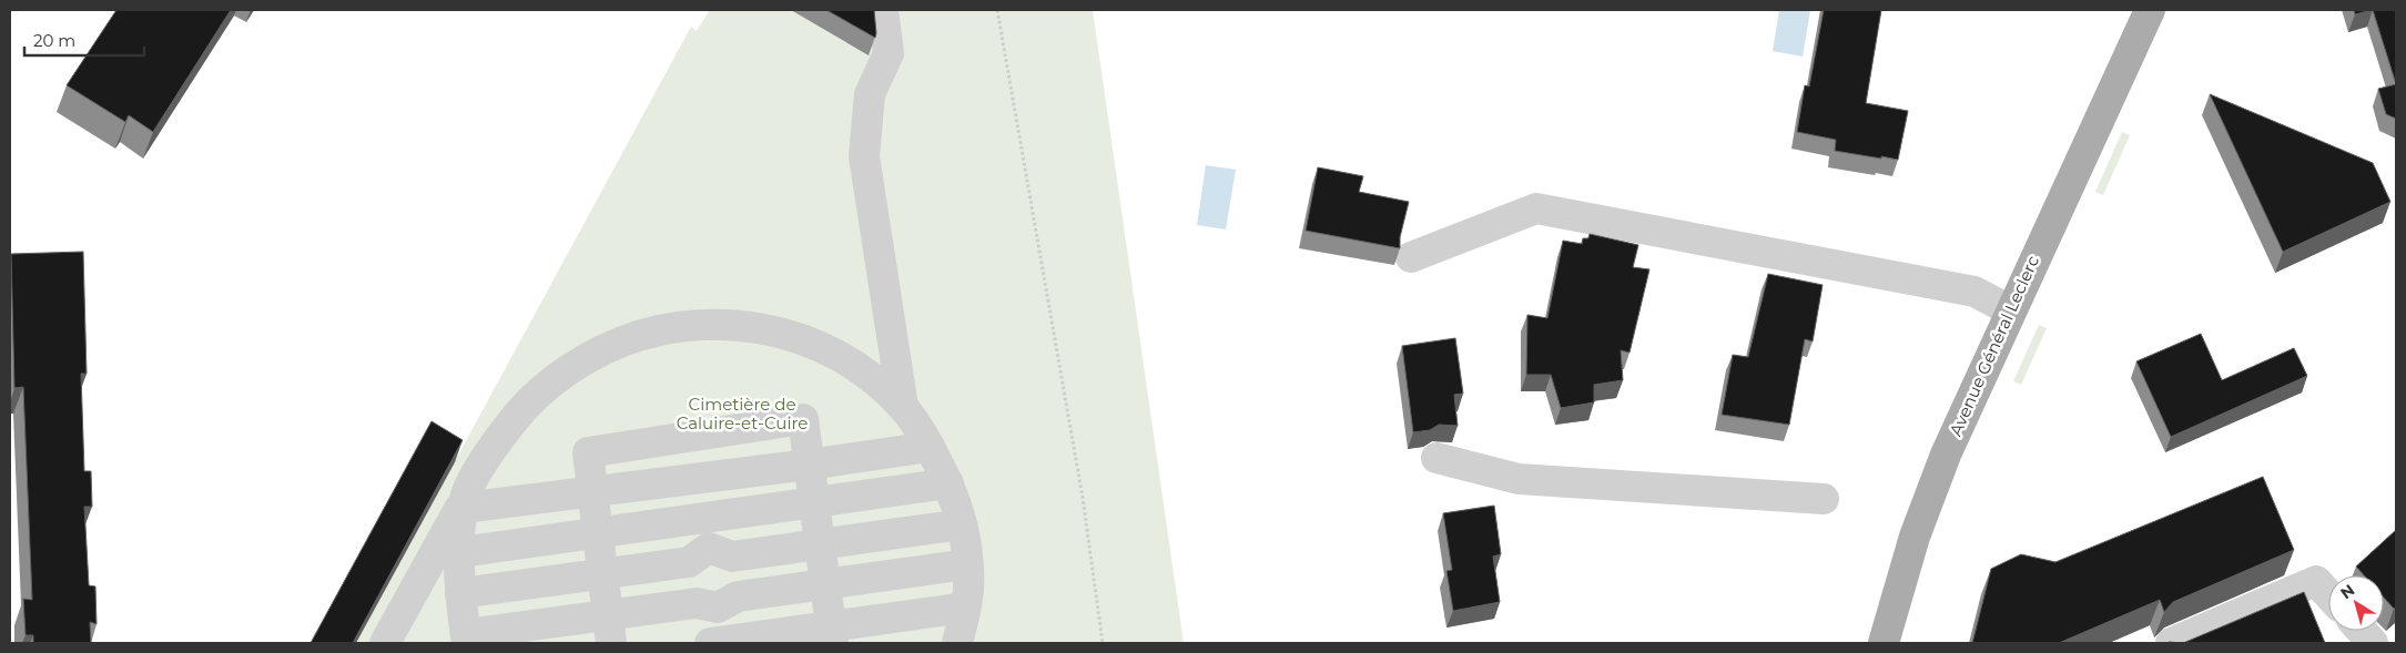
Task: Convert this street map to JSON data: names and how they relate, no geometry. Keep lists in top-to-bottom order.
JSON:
{
  "streets": {
    "main road": ["Avenue Général Leclerc"]
  },
  "parks": ["Cimetière de Caluire-et-Cuire"],
  "scale_bar": "20 m",
  "north": "top left"
}
